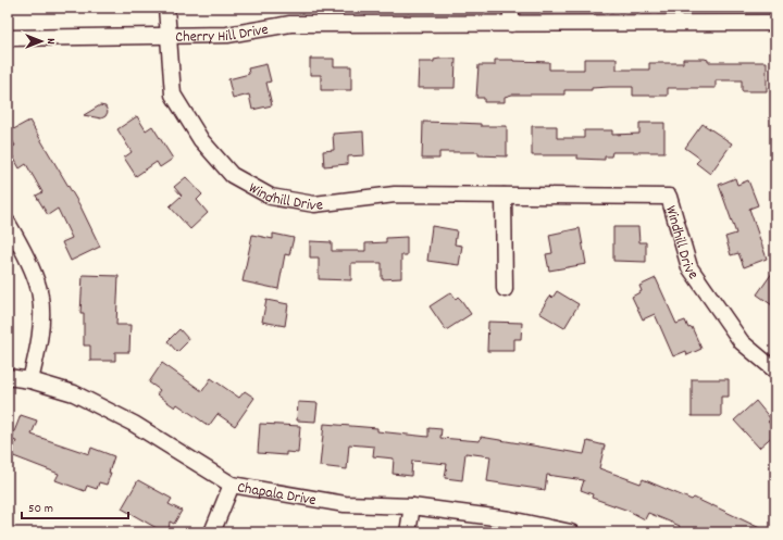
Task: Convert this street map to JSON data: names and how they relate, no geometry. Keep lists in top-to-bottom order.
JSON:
{
  "streets": {
    "street": ["Cherry Hill Drive", "Windhill Drive", "Chapala Drive"]
  },
  "crossings": [
    ["Cherry Hill Drive", "Windhill Drive"]
  ],
  "scale_bar": "50 m",
  "north": "right"
}
